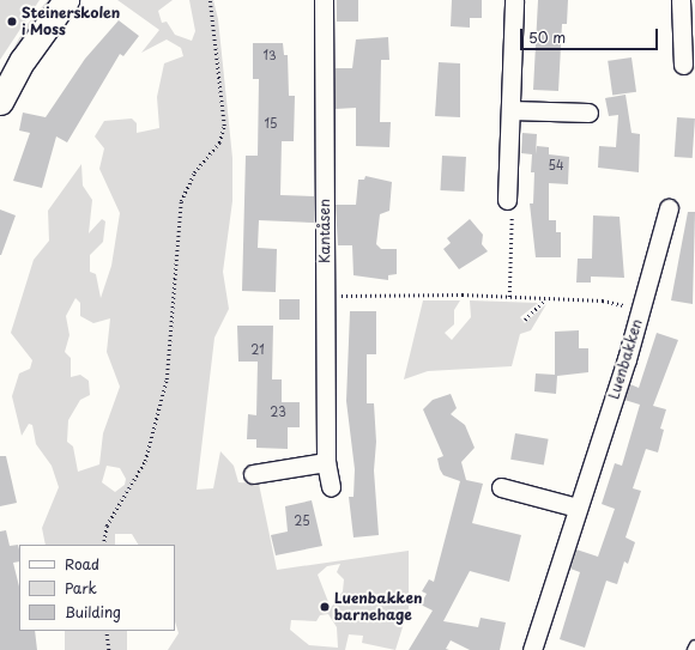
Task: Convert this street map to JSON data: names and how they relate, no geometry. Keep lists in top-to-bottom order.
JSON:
{
  "streets": {
    "street": ["Kantåsen", "Luenbakken"]
  },
  "places": ["Steinerskolen i Moss", "Luenbakken barnehage"],
  "house_numbers": [
    "13",
    "15",
    "54",
    "21",
    "23",
    "25"
  ],
  "legend": ["Road", "Park", "Building"],
  "scale_bar": "50 m"
}
